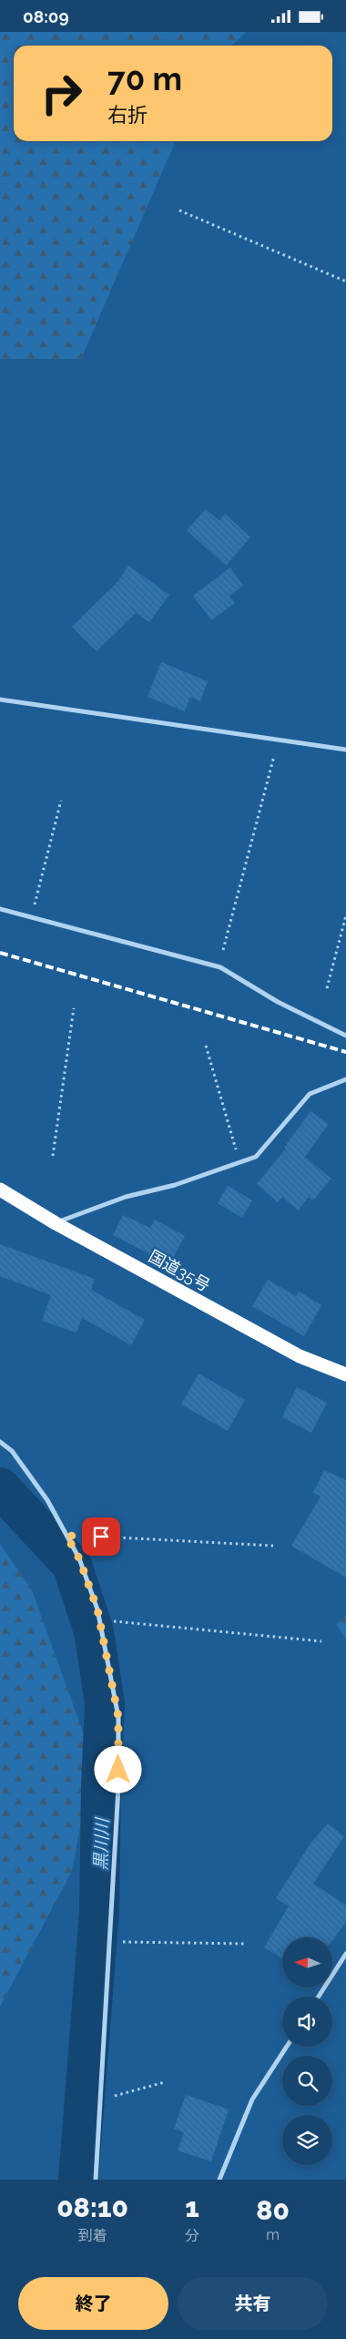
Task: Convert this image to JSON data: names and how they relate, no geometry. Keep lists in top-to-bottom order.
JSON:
{
  "streets": {
    "highway": ["国道35号"]
  },
  "water": ["黒川川"],
  "north": "left",
  "page": {
    "status": "08:09",
    "turn": ["70 m", "右折"],
    "eta": [
      "08:10",
      "到着",
      "1",
      "分",
      "80",
      "m"
    ],
    "buttons": ["終了", "共有"]
  }
}
